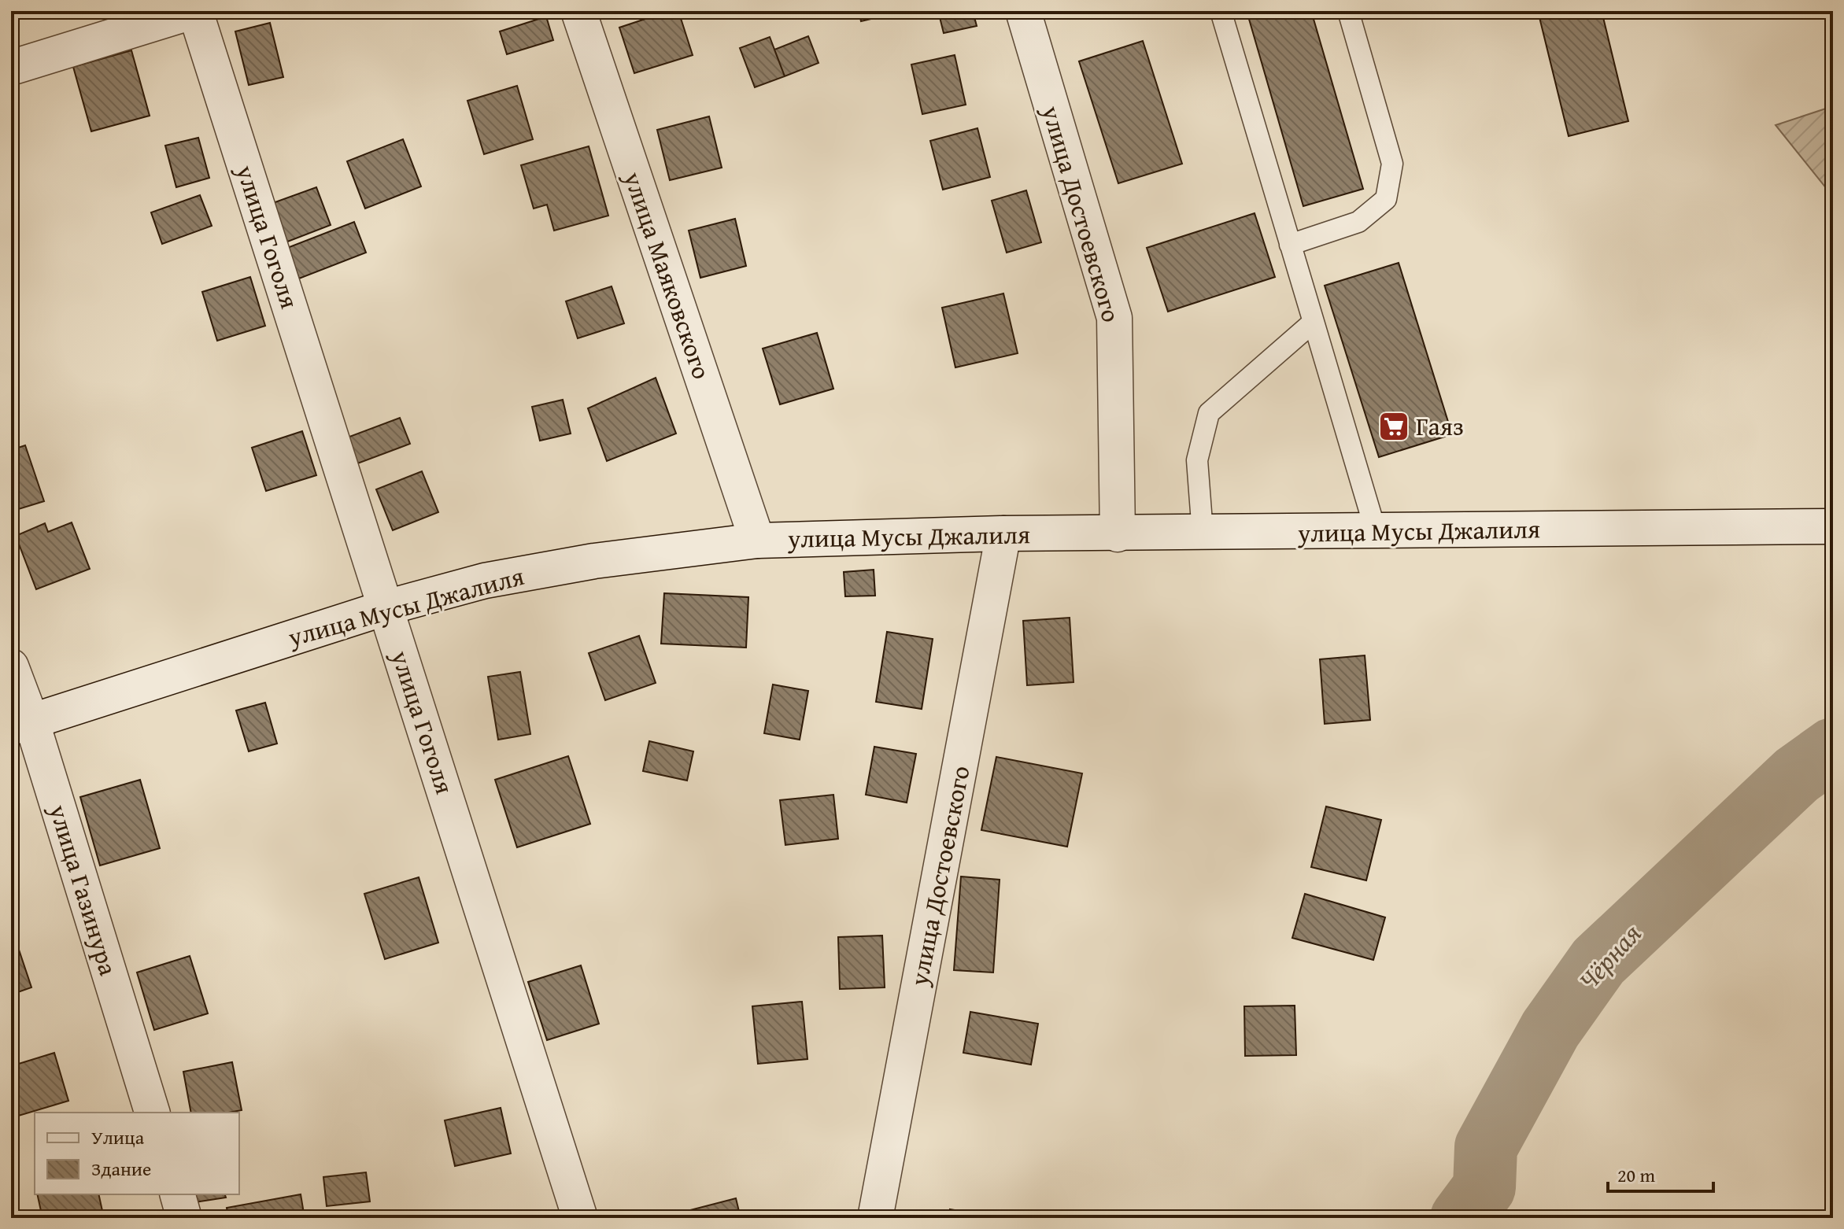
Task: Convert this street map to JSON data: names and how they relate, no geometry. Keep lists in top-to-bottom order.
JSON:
{
  "streets": {
    "street": [
      "улица Достоевского",
      "улица Гоголя",
      "улица Маяковского",
      "улица Мусы Джалиля",
      "улица Газинура"
    ]
  },
  "crossings": [
    ["улица Достоевского", "улица Мусы Джалиля"],
    ["улица Гоголя", "улица Мусы Джалиля"],
    ["улица Маяковского", "улица Мусы Джалиля"],
    ["улица Мусы Джалиля", "улица Газинура"]
  ],
  "water": ["Чёрная"],
  "places": {
    "supermarket": ["Гаяз"]
  },
  "legend": ["Улица", "Здание"],
  "scale_bar": "20 m"
}
